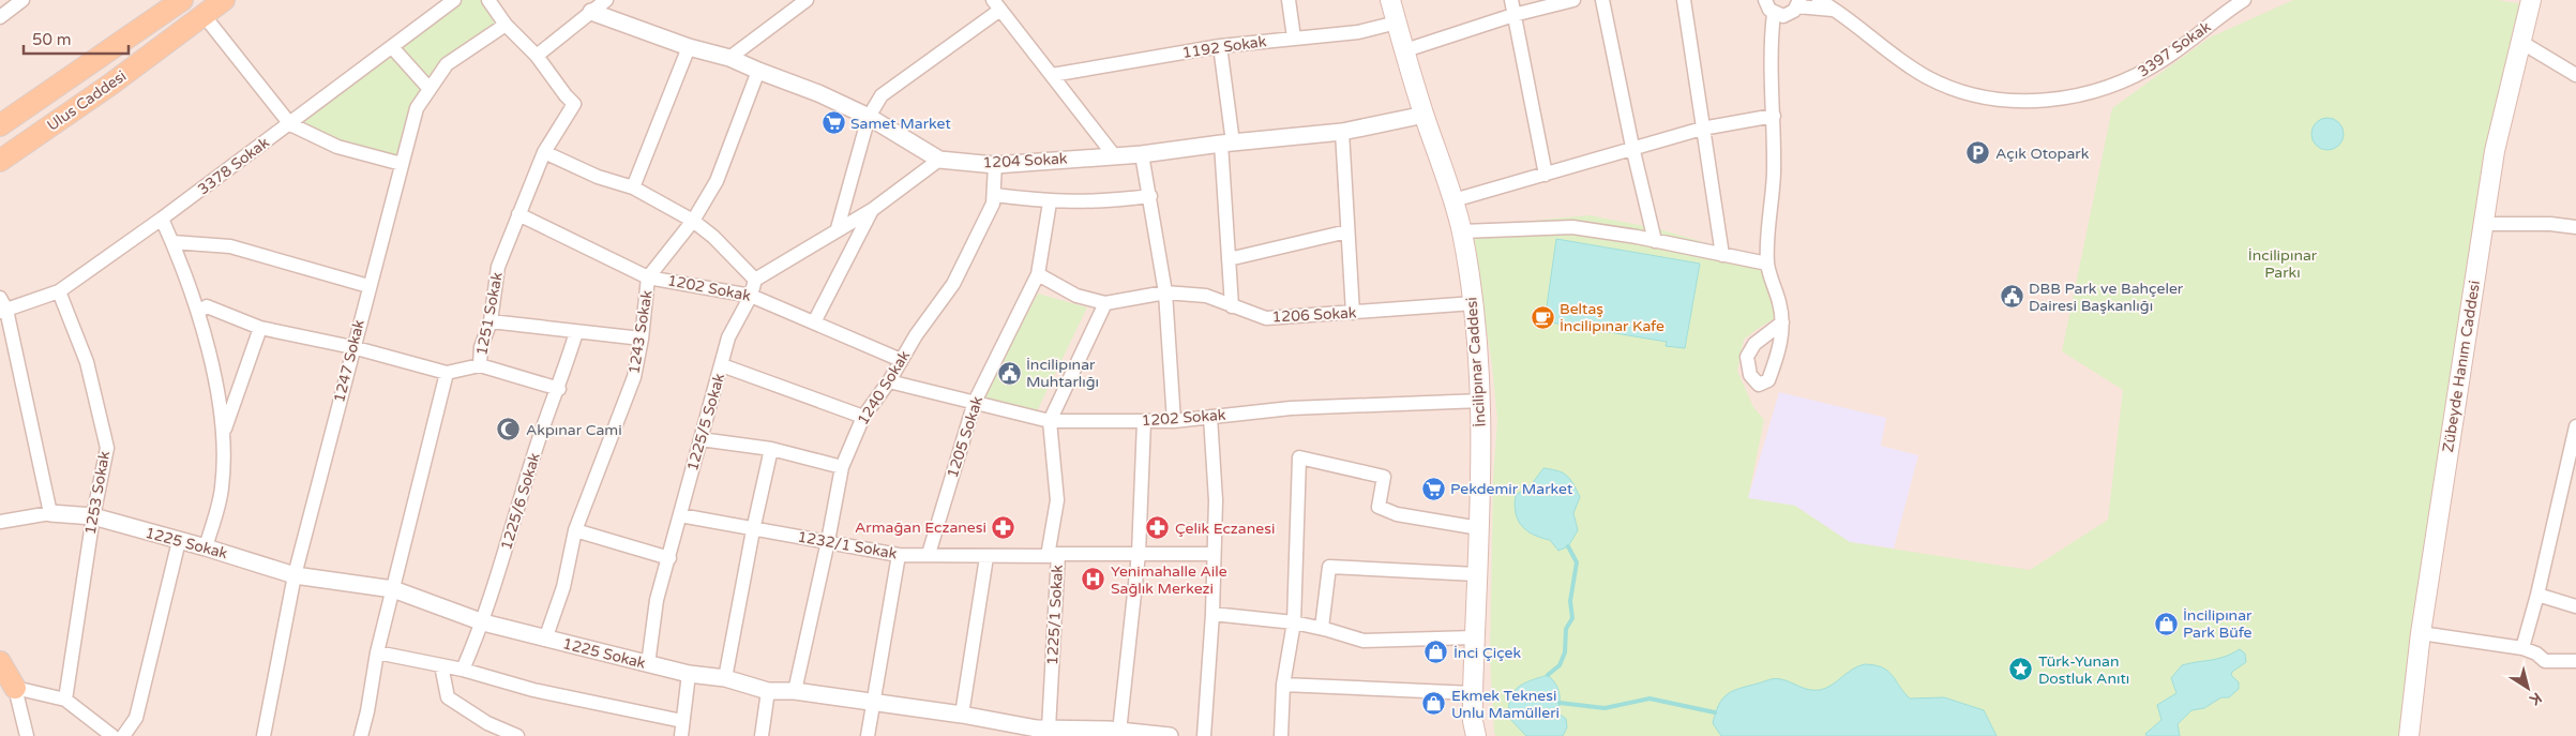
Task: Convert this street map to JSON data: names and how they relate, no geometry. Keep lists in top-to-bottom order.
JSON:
{
  "streets": {
    "main road": ["Ulus Caddesi", "İncilipınar Caddesi", "Zübeyde Hanım Caddesi"],
    "street": [
      "1192 Sokak",
      "3397 Sokak",
      "1204 Sokak",
      "3378 Sokak",
      "1202 Sokak",
      "1251 Sokak",
      "1206 Sokak",
      "1243 Sokak",
      "1247 Sokak",
      "1240 Sokak",
      "1225/5 Sokak",
      "1205 Sokak",
      "1253 Sokak",
      "1225/6 Sokak",
      "1225 Sokak",
      "1232/1 Sokak",
      "1225/1 Sokak"
    ]
  },
  "crossings": [
    ["1192 Sokak", "İncilipınar Caddesi"],
    ["1204 Sokak", "1243 Sokak"],
    ["1204 Sokak", "İncilipınar Caddesi"],
    ["1204 Sokak", "1240 Sokak"],
    ["3378 Sokak", "1253 Sokak"],
    ["1202 Sokak", "1251 Sokak"],
    ["1202 Sokak", "1243 Sokak"],
    ["1202 Sokak", "İncilipınar Caddesi"],
    ["1202 Sokak", "1240 Sokak"],
    ["1202 Sokak", "1225/5 Sokak"],
    ["1202 Sokak", "1205 Sokak"],
    ["1202 Sokak", "1225/1 Sokak"],
    ["1251 Sokak", "1247 Sokak"],
    ["1206 Sokak", "İncilipınar Caddesi"],
    ["1206 Sokak", "1205 Sokak"],
    ["1243 Sokak", "1225 Sokak"],
    ["1247 Sokak", "1225 Sokak"],
    ["1240 Sokak", "1225 Sokak"],
    ["1240 Sokak", "1232/1 Sokak"],
    ["1225/5 Sokak", "1225 Sokak"],
    ["1225/5 Sokak", "1232/1 Sokak"],
    ["1205 Sokak", "1232/1 Sokak"],
    ["1253 Sokak", "1225 Sokak"],
    ["1225/6 Sokak", "1225 Sokak"],
    ["1225 Sokak", "1225/1 Sokak"],
    ["1232/1 Sokak", "1225/1 Sokak"]
  ],
  "parks": ["İncilipınar Parkı"],
  "places": {
    "supermarket": ["Samet Market", "Pekdemir Market"],
    "parking": ["Açık Otopark"],
    "public building": ["DBB Park ve Bahçeler Dairesi Başkanlığı", "İncilipınar Muhtarlığı"],
    "cafe": ["Beltaş İncilipınar Kafe"],
    "mosque": ["Akpınar Cami"],
    "pharmacy": ["Armağan Eczanesi", "Çelik Eczanesi"],
    "hospital": ["Yenimahalle Aile Sağlık Merkezi"],
    "shop": ["İncilipınar Park Büfe", "İnci Çiçek", "Ekmek Teknesi Unlu Mamülleri"],
    "place": ["Türk-Yunan Dostluk Anıtı"]
  },
  "scale_bar": "50 m",
  "north": "bottom right"
}
